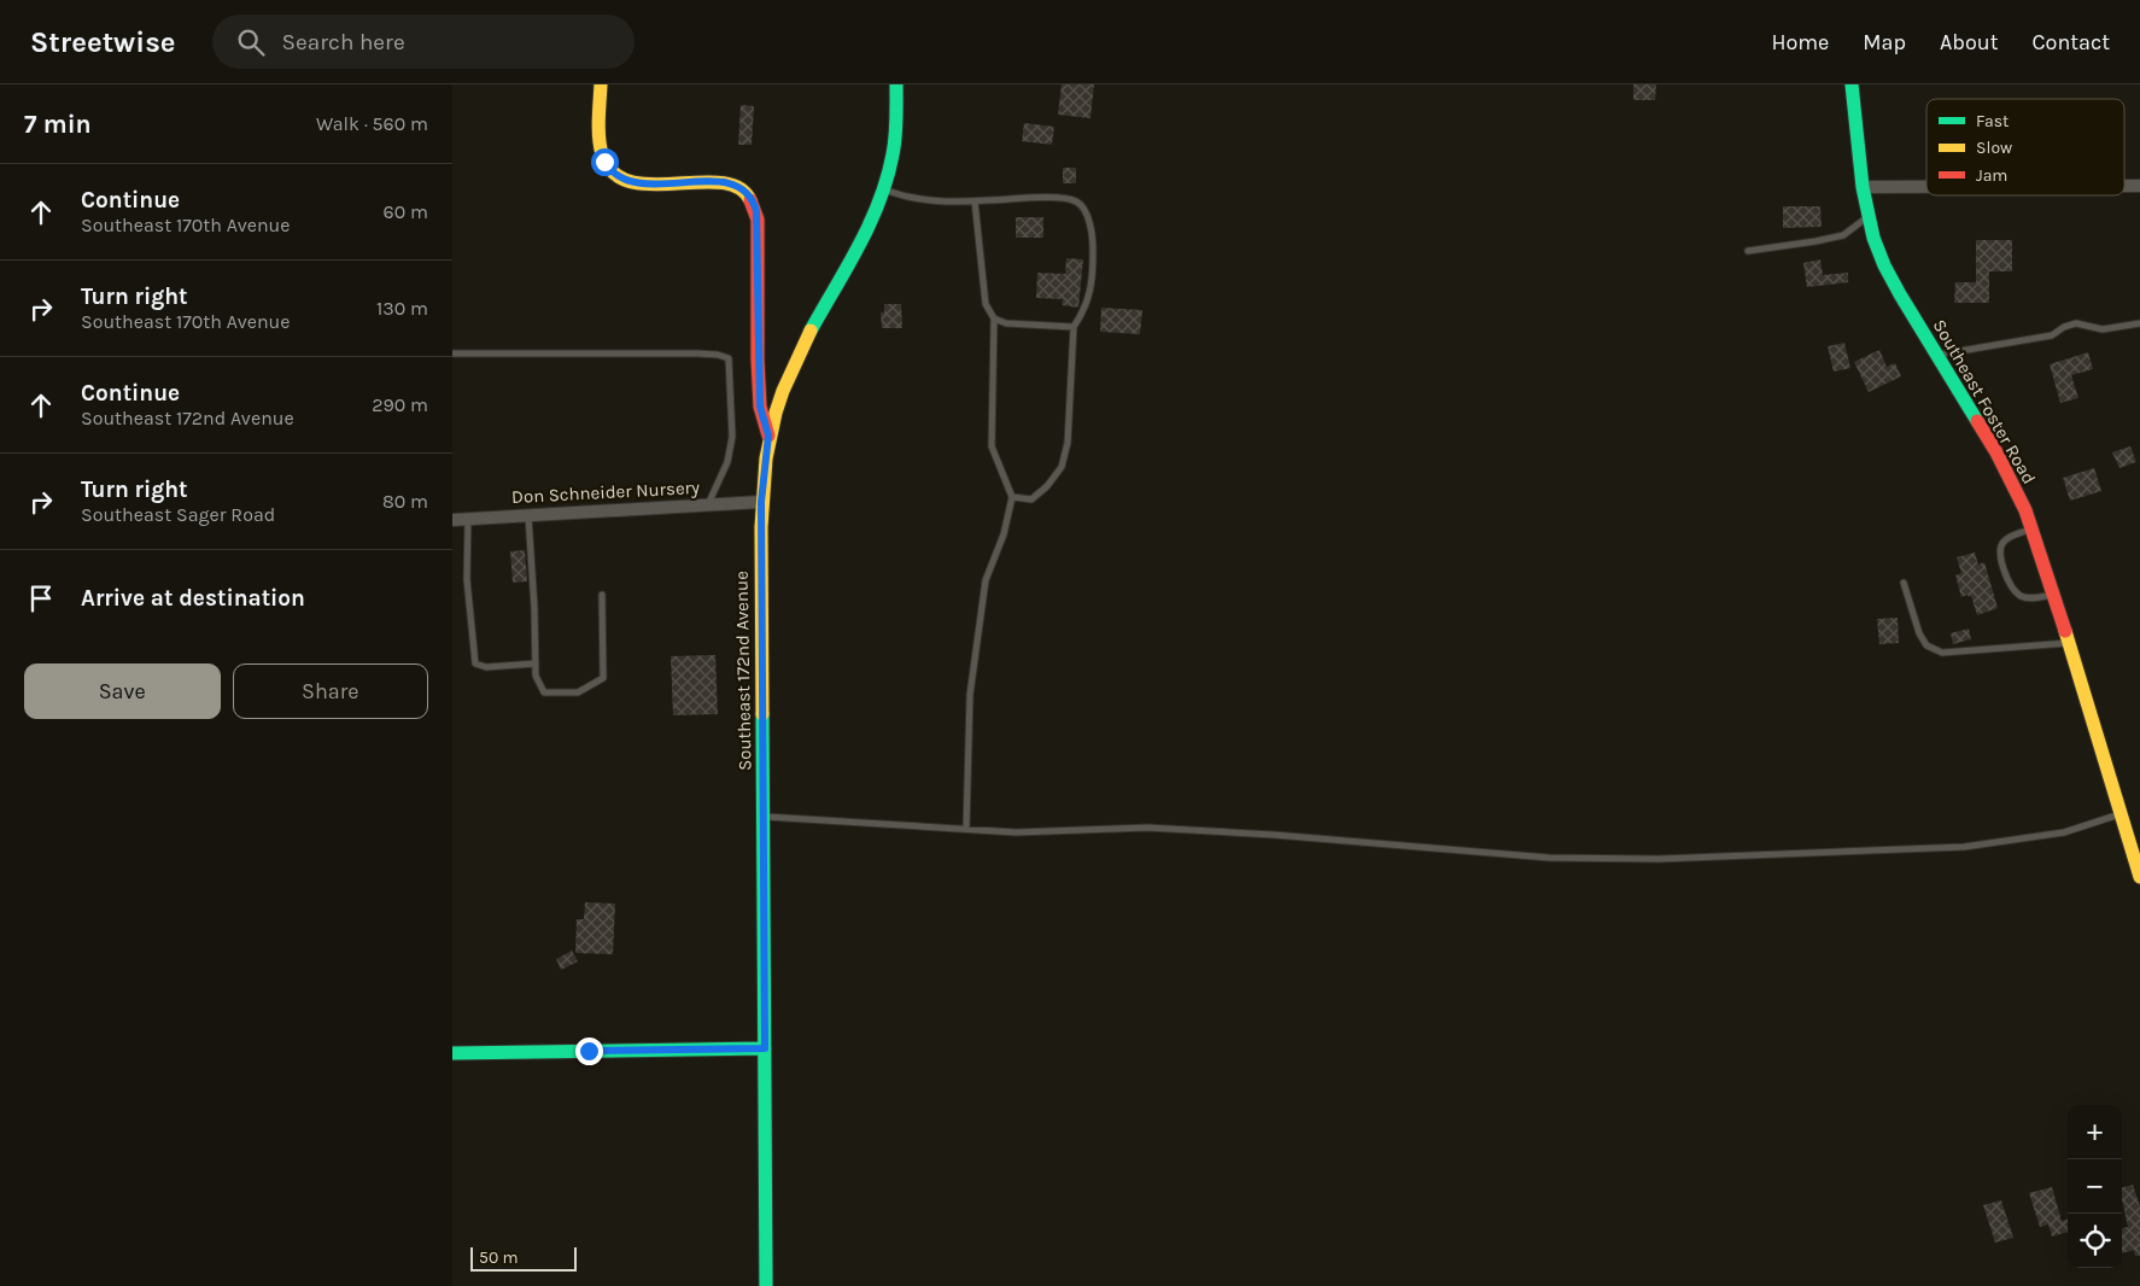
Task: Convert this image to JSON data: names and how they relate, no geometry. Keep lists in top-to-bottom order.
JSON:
{
  "streets": {
    "main road": ["Southeast Foster Road", "Southeast 172nd Avenue"],
    "street": ["Don Schneider Nursery"]
  },
  "crossings": [
    ["Don Schneider Nursery", "Southeast 172nd Avenue"]
  ],
  "legend": ["Fast", "Slow", "Jam"],
  "scale_bar": "50 m",
  "page": {
    "header": "Streetwise",
    "search": "Search here",
    "nav": [
      "Home",
      "Map",
      "About",
      "Contact"
    ],
    "heading": ["7 min", "Walk · 560 m"],
    "list": [
      ["Continue", "Southeast 170th Avenue", "60 m"],
      ["Turn right", "Southeast 170th Avenue", "130 m"],
      ["Continue", "Southeast 172nd Avenue", "290 m"],
      ["Turn right", "Southeast Sager Road", "80 m"],
      "Arrive at destination"
    ],
    "buttons": ["Save", "Share"],
    "map_buttons": ["+", "−"],
    "scale": "50 m"
  }
}
